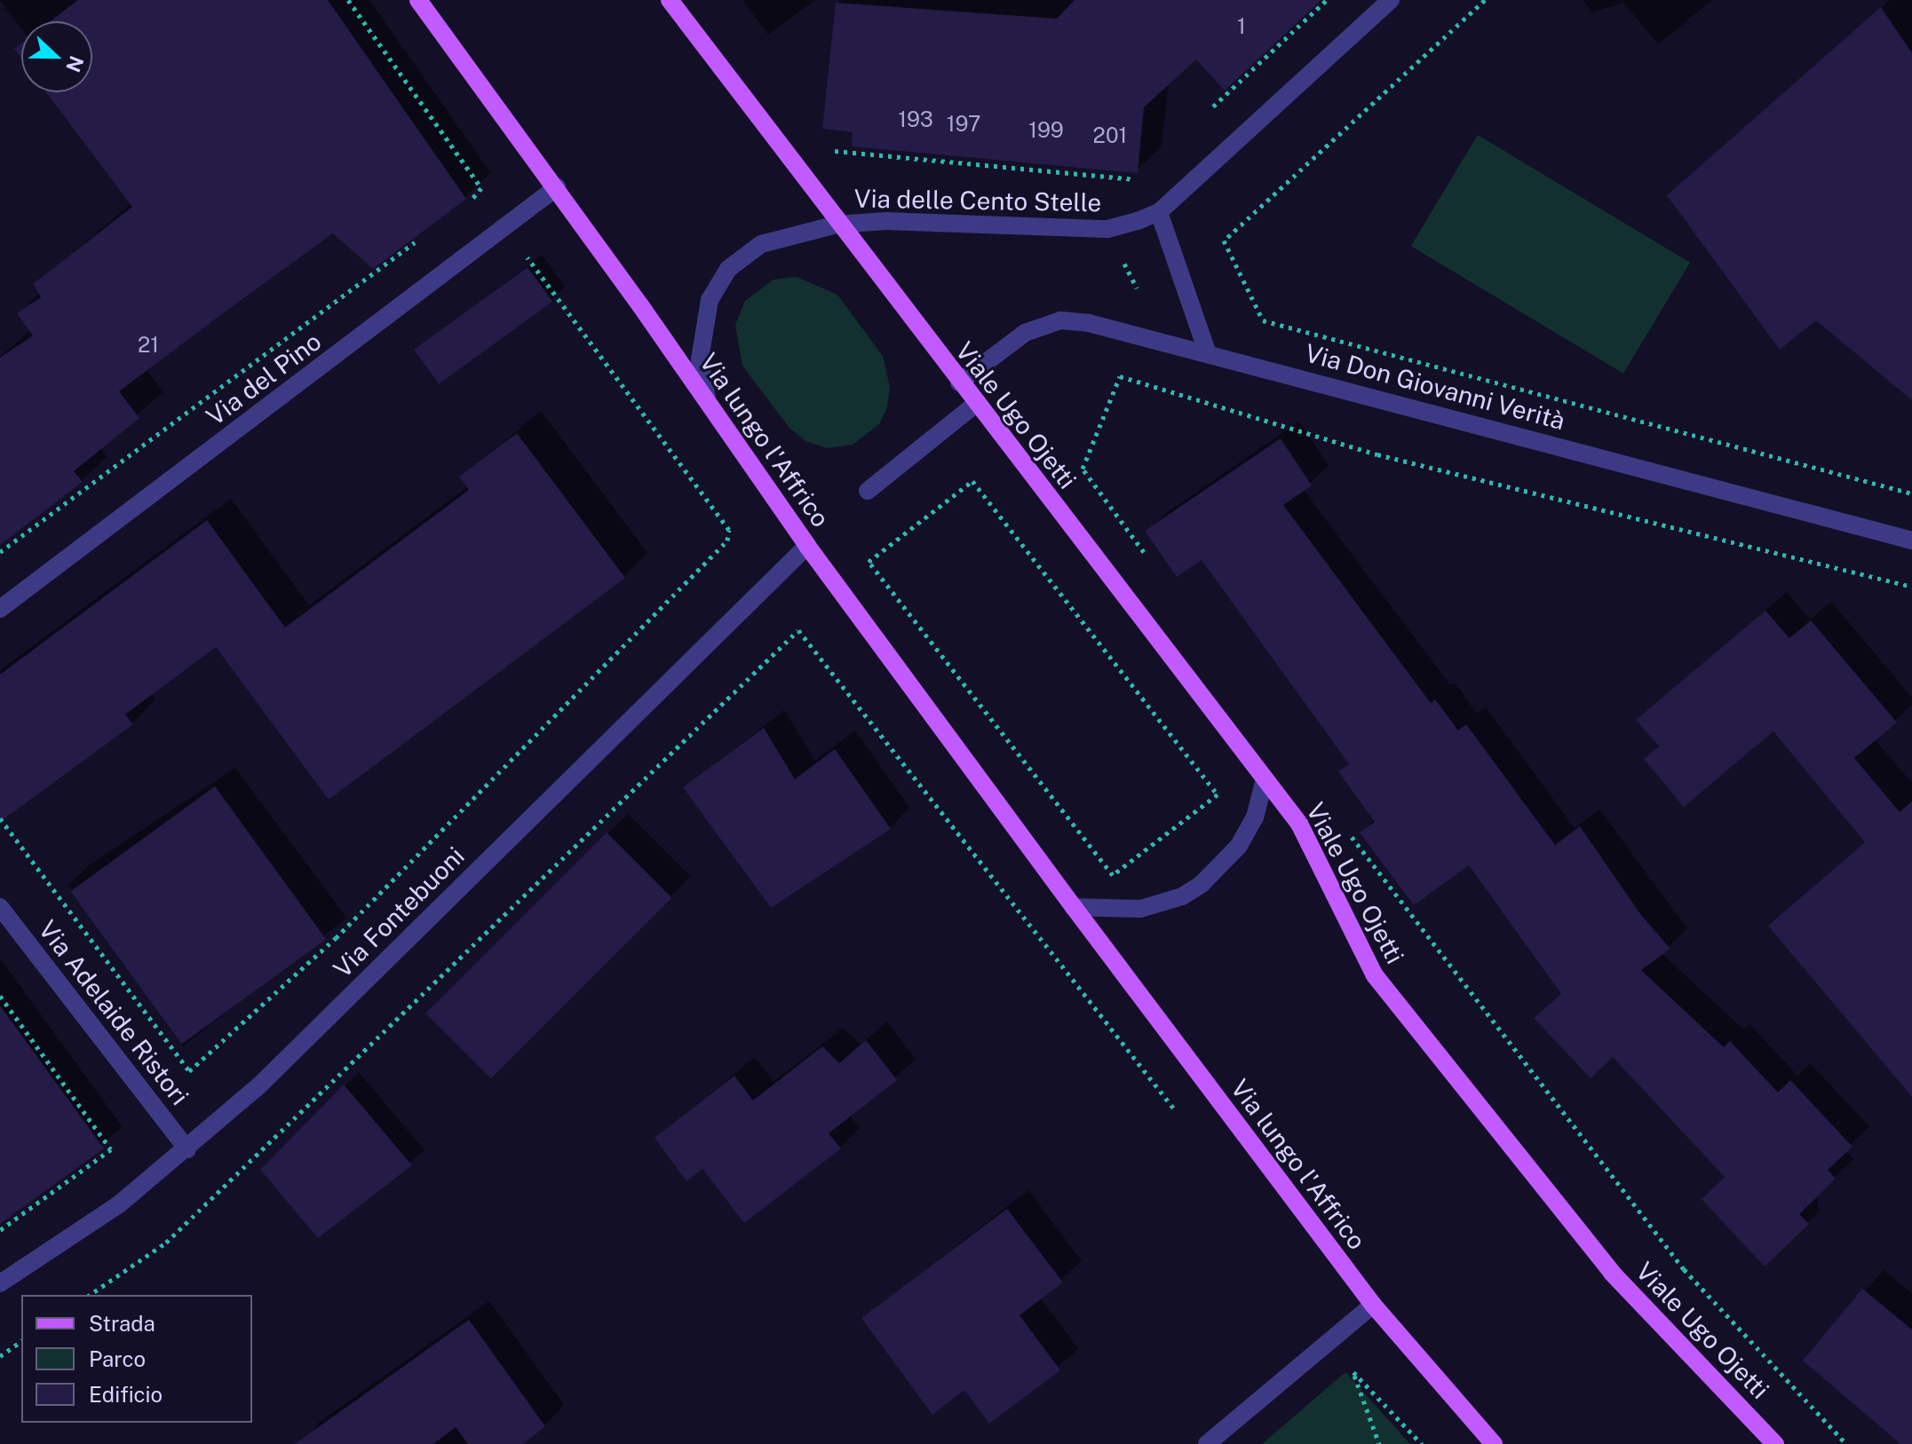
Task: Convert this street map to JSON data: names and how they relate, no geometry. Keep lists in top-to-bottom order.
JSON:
{
  "streets": {
    "main road": ["Viale Ugo Ojetti", "Via lungo l'Affrico"],
    "street": [
      "Via delle Cento Stelle",
      "Via del Pino",
      "Via Don Giovanni Verità",
      "Via Fontebuoni",
      "Via Adelaide Ristori"
    ]
  },
  "crossings": [
    ["Via delle Cento Stelle", "Viale Ugo Ojetti"],
    ["Via delle Cento Stelle", "Via lungo l'Affrico"],
    ["Via del Pino", "Via lungo l'Affrico"],
    ["Via Don Giovanni Verità", "Viale Ugo Ojetti"],
    ["Viale Ugo Ojetti", "Via lungo l'Affrico"],
    ["Via lungo l'Affrico", "Via Fontebuoni"],
    ["Via Fontebuoni", "Via Adelaide Ristori"]
  ],
  "house_numbers": [
    "1",
    "193",
    "197",
    "199",
    "201",
    "21"
  ],
  "legend": ["Strada", "Parco", "Edificio"],
  "north": "right"
}
